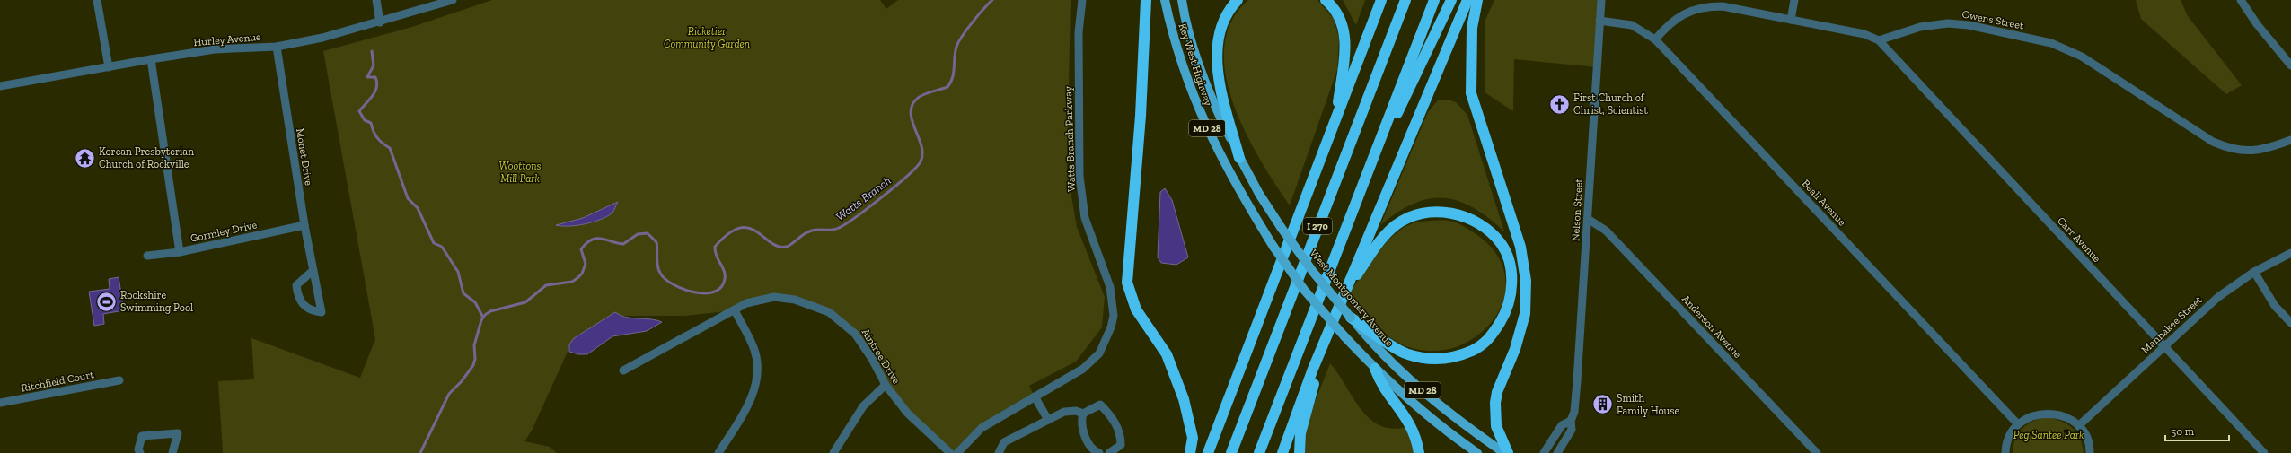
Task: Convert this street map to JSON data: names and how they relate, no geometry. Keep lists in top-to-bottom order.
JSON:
{
  "streets": {
    "highway": ["I 270"],
    "main road": ["Key West Highway", "MD 28", "West Montgomery Avenue"],
    "street": [
      "Owens Street",
      "Hurley Avenue",
      "Watts Branch Parkway",
      "Monet Drive",
      "Beall Avenue",
      "Nelson Street",
      "Gormley Drive",
      "Carr Avenue",
      "Mannakee Street",
      "Anderson Avenue",
      "Aintree Drive",
      "Ritchfield Court"
    ]
  },
  "crossings": [
    ["Owens Street", "Carr Avenue"],
    ["Hurley Avenue", "Monet Drive"],
    ["Key West Highway", "MD 28"],
    ["Monet Drive", "Gormley Drive"],
    ["Beall Avenue", "Nelson Street"],
    ["Nelson Street", "Anderson Avenue"],
    ["Carr Avenue", "Mannakee Street"]
  ],
  "water": ["Watts Branch"],
  "parks": ["Ricketier Community Garden", "Woottons Mill Park", "Peg Santee Park"],
  "places": {
    "church": ["First Church of Christ, Scientist"],
    "temple": ["Korean Presbyterian Church of Rockville"],
    "sports": ["Rockshire Swimming Pool"],
    "building": ["Smith Family House"]
  },
  "scale_bar": "50 m"
}
